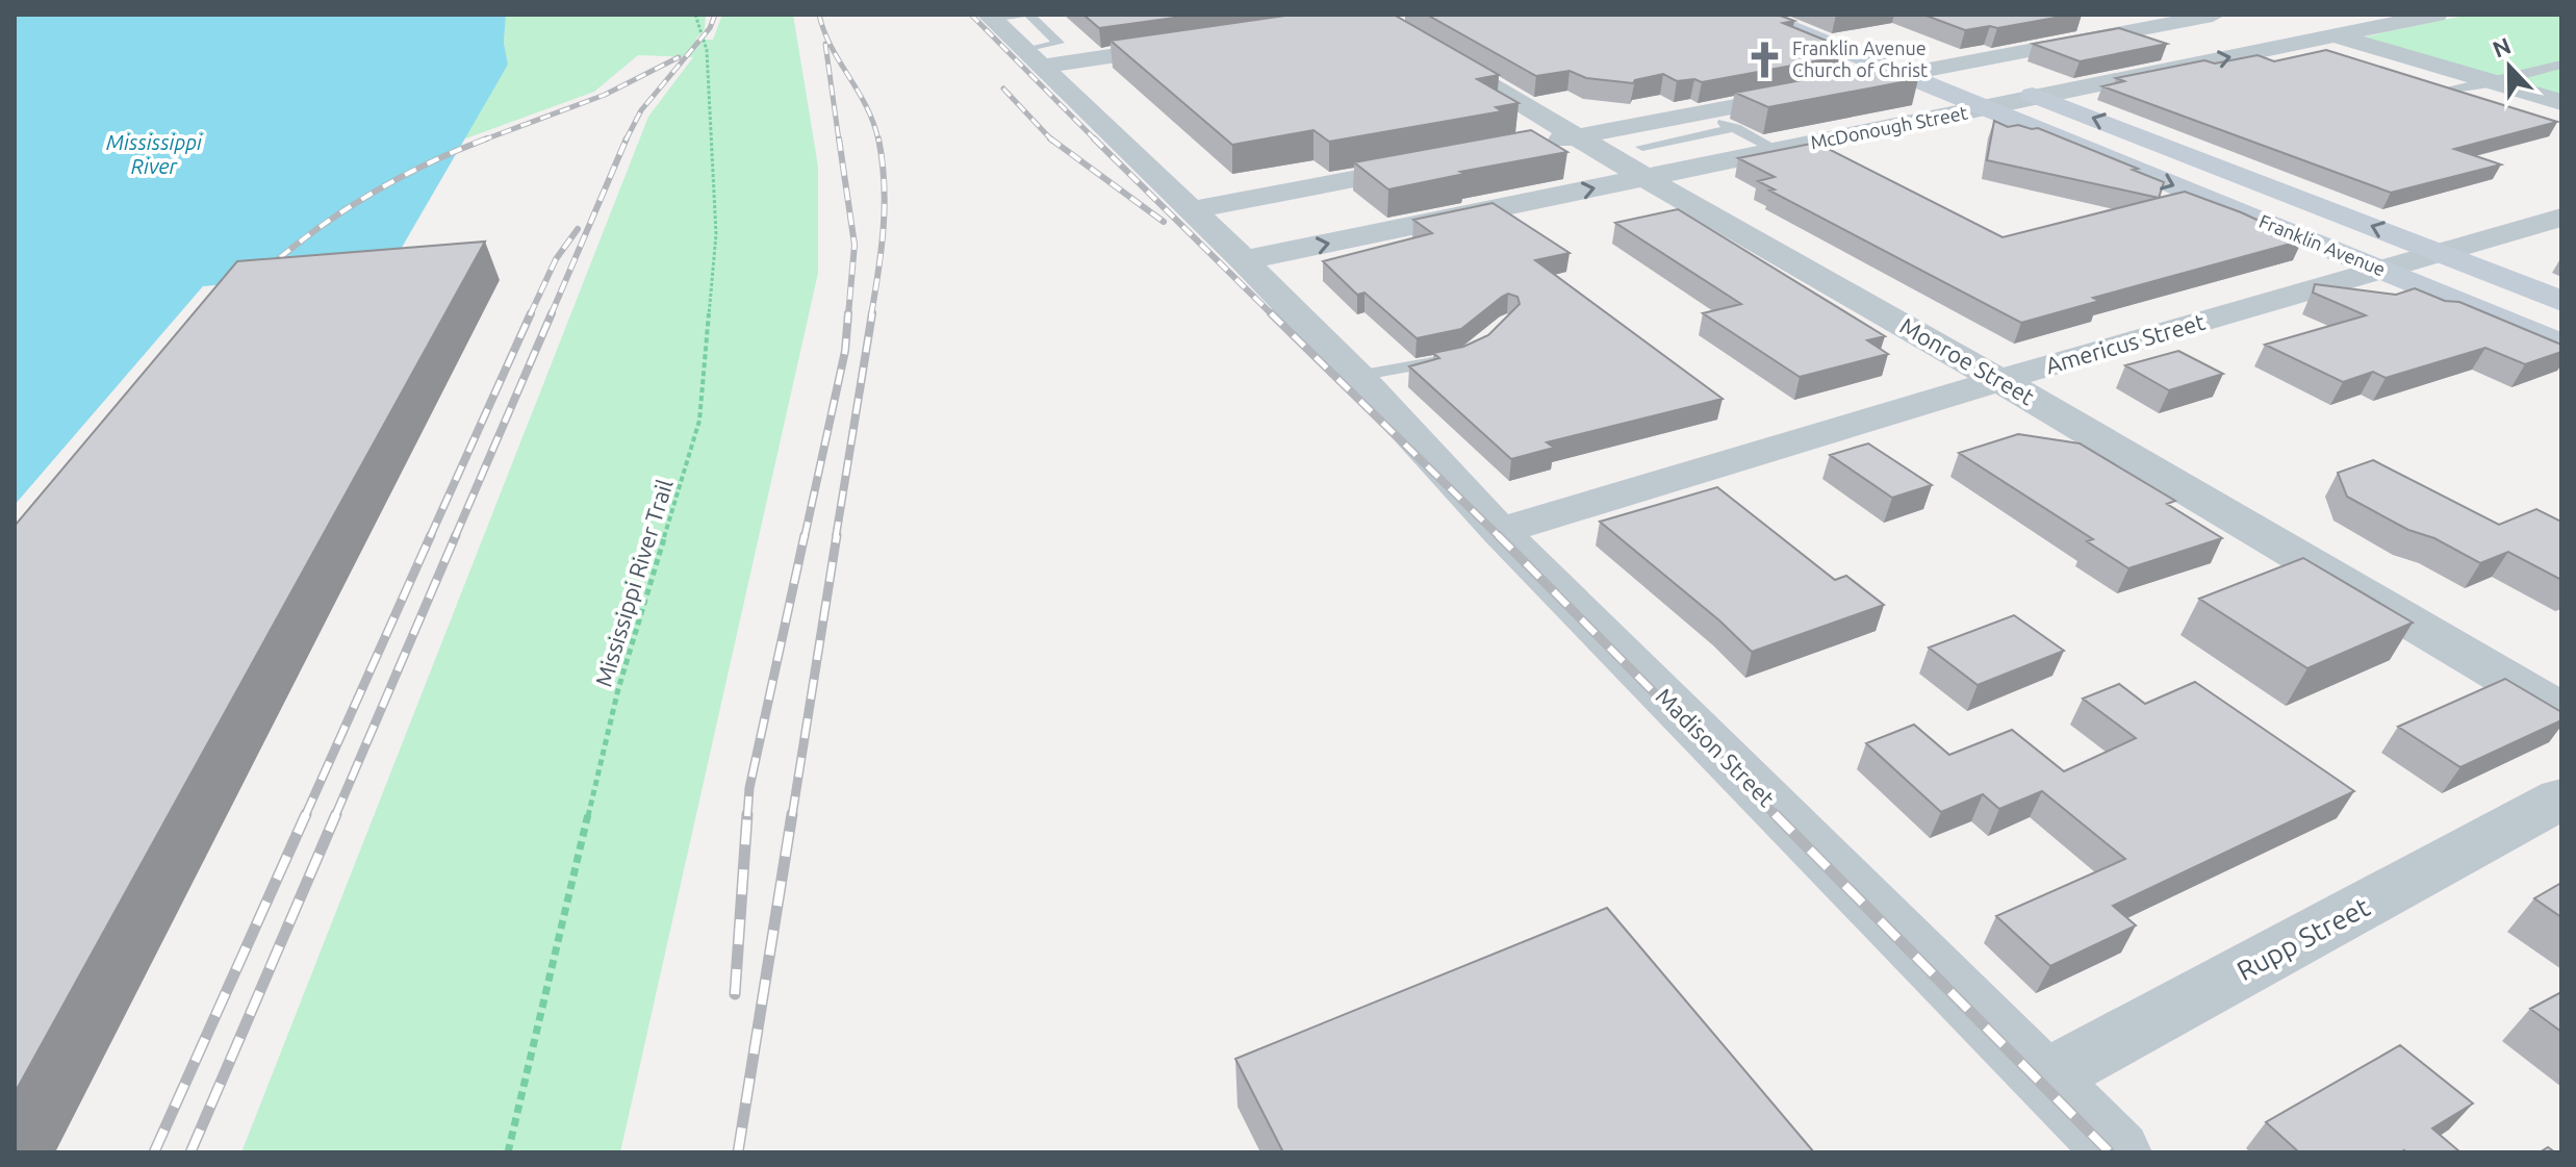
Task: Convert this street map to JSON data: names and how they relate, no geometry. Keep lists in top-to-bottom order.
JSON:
{
  "streets": {
    "main road": ["Franklin Avenue"],
    "street": [
      "McDonough Street",
      "Americus Street",
      "Monroe Street",
      "Madison Street",
      "Rupp Street"
    ],
    "path": ["Mississippi River Trail"]
  },
  "crossings": [
    ["McDonough Street", "Franklin Avenue"],
    ["McDonough Street", "Monroe Street"],
    ["McDonough Street", "Madison Street"],
    ["Franklin Avenue", "Americus Street"],
    ["Americus Street", "Monroe Street"],
    ["Americus Street", "Madison Street"],
    ["Madison Street", "Rupp Street"]
  ],
  "water": ["Mississippi River"],
  "places": {
    "church": ["Franklin Avenue Church of Christ"]
  },
  "north": "top"
}
